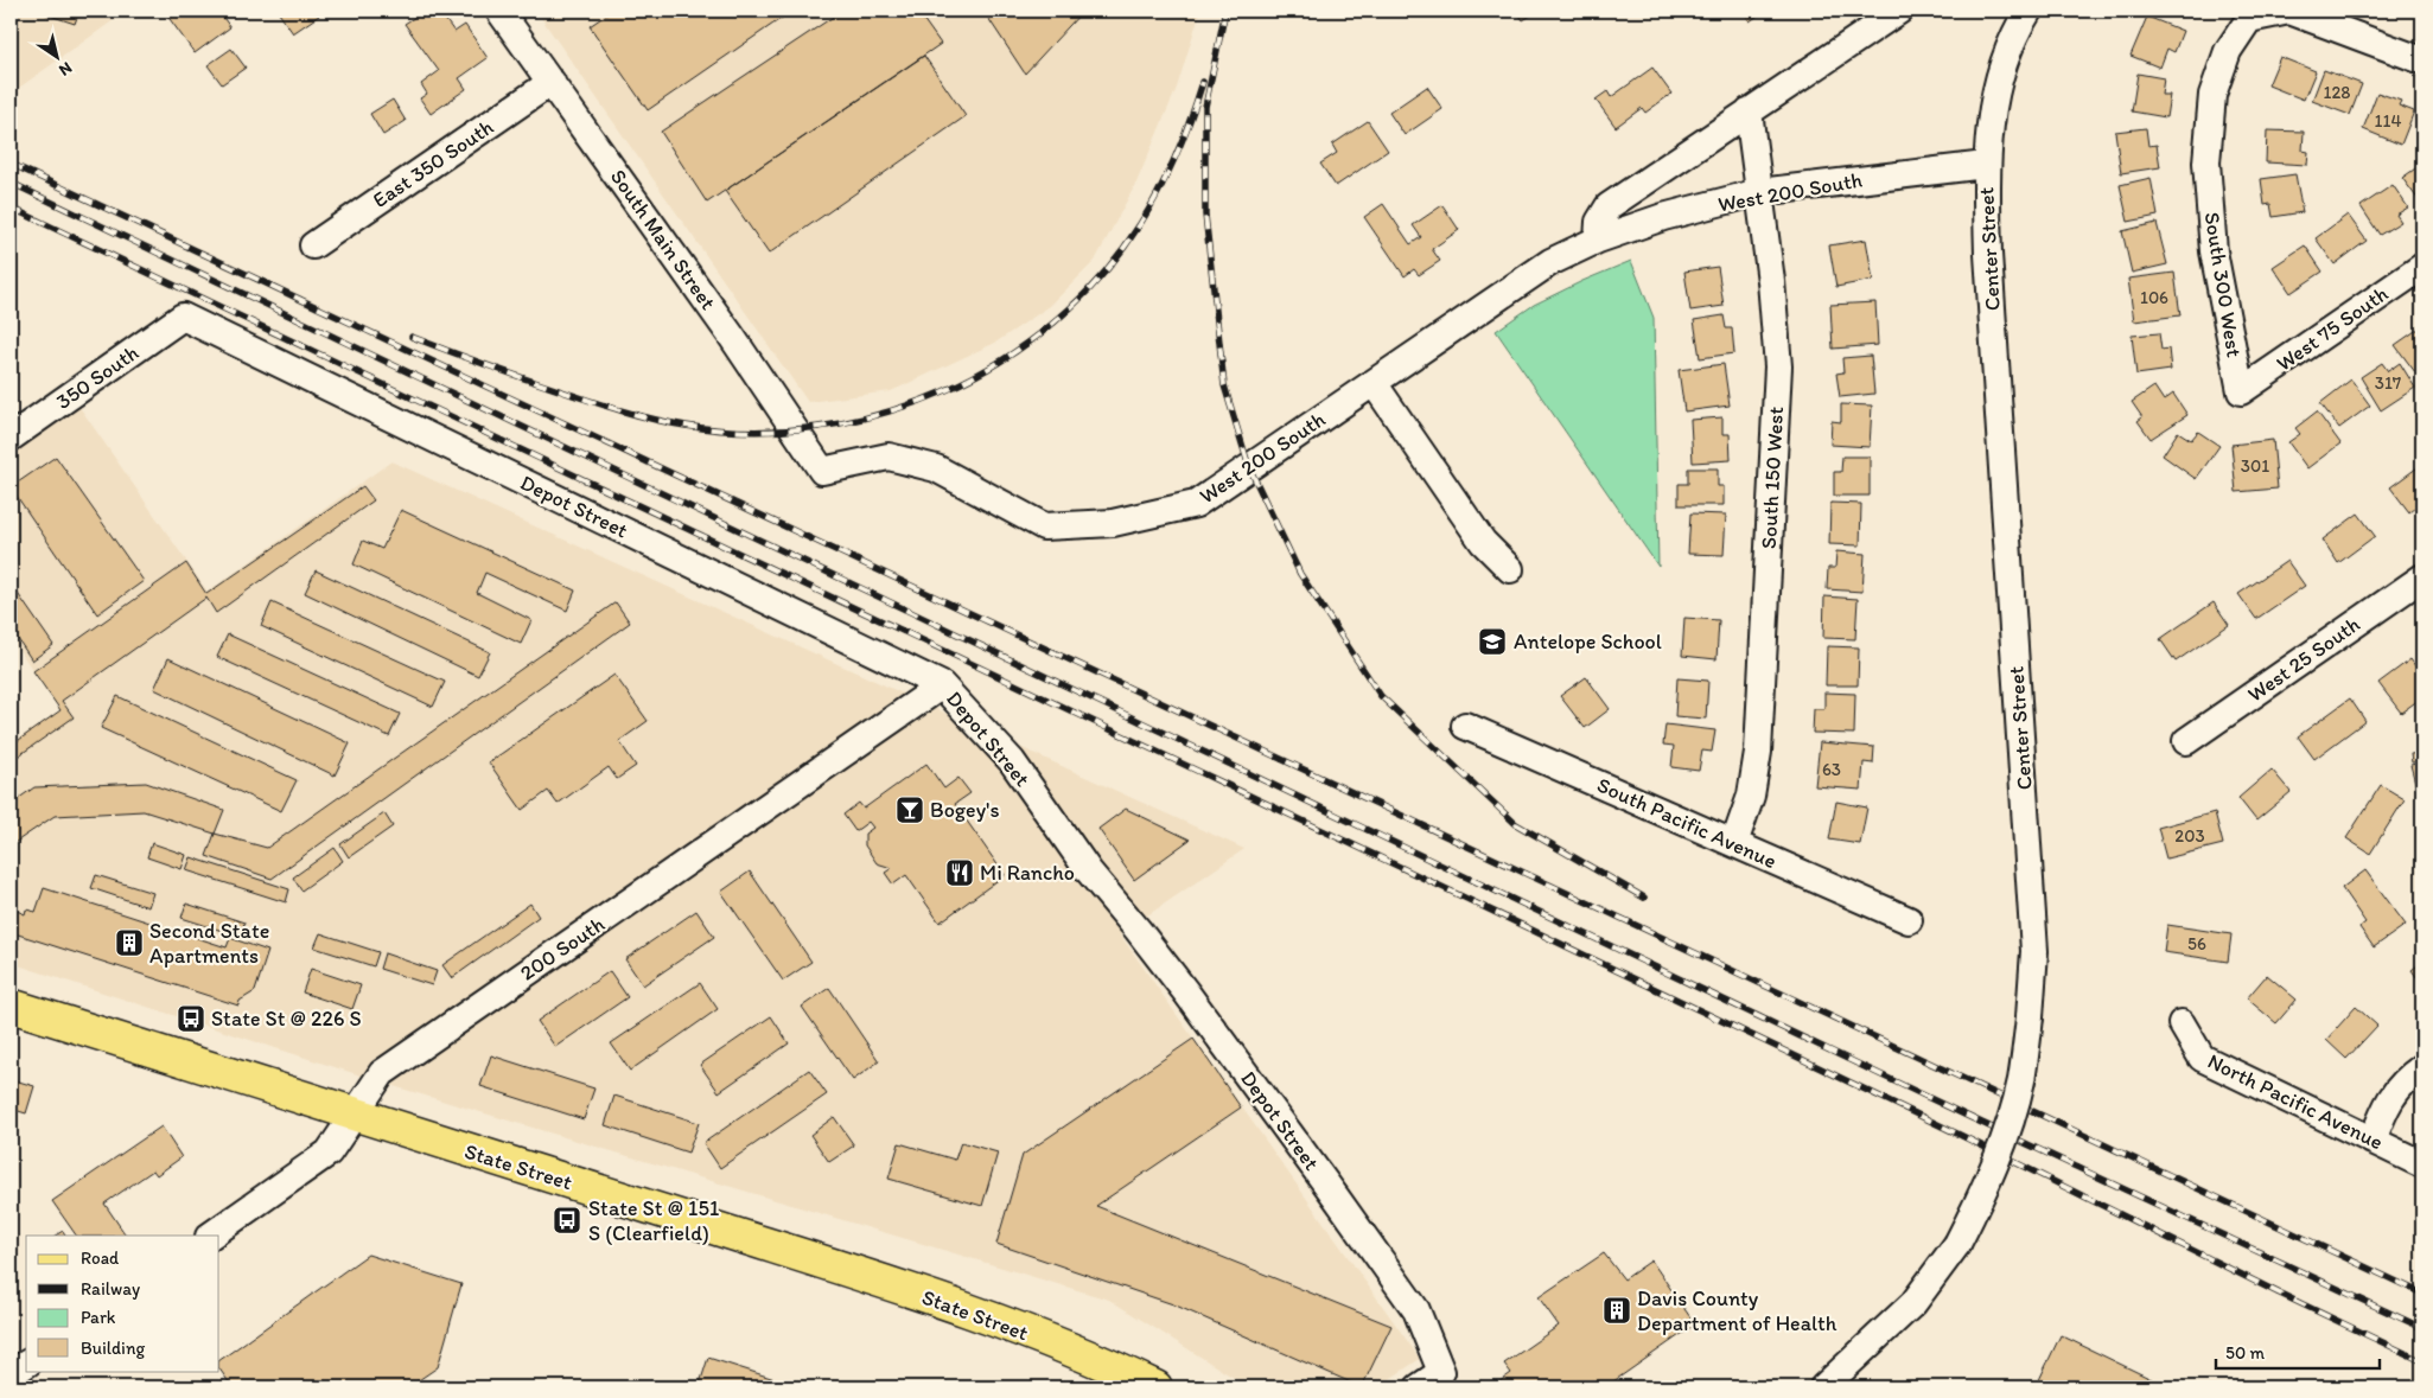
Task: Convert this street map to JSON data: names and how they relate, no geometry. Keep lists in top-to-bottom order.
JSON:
{
  "streets": {
    "main road": ["State Street"],
    "street": [
      "East 350 South",
      "West 200 South",
      "South Main Street",
      "Center Street",
      "South 300 West",
      "West 75 South",
      "350 South",
      "South 150 West",
      "Depot Street",
      "West 25 South",
      "South Pacific Avenue",
      "200 South",
      "North Pacific Avenue"
    ]
  },
  "crossings": [
    ["East 350 South", "South Main Street"],
    ["West 200 South", "South Main Street"],
    ["West 200 South", "Center Street"],
    ["West 200 South", "South 150 West"],
    ["South 300 West", "West 75 South"],
    ["350 South", "Depot Street"],
    ["South 150 West", "South Pacific Avenue"],
    ["Depot Street", "200 South"],
    ["200 South", "State Street"]
  ],
  "places": {
    "school or university": ["Antelope School"],
    "bar": ["Bogey's"],
    "restaurant": ["Mi Rancho"],
    "building": ["Second State Apartments", "Davis County Department of Health"],
    "bus stop": ["State St @ 226 S", "State St @ 151 S (Clearfield)"]
  },
  "house_numbers": [
    "128",
    "114",
    "106",
    "317",
    "301",
    "63",
    "203",
    "56"
  ],
  "legend": [
    "Road",
    "Railway",
    "Park",
    "Building"
  ],
  "scale_bar": "50 m",
  "north": "bottom right"
}
